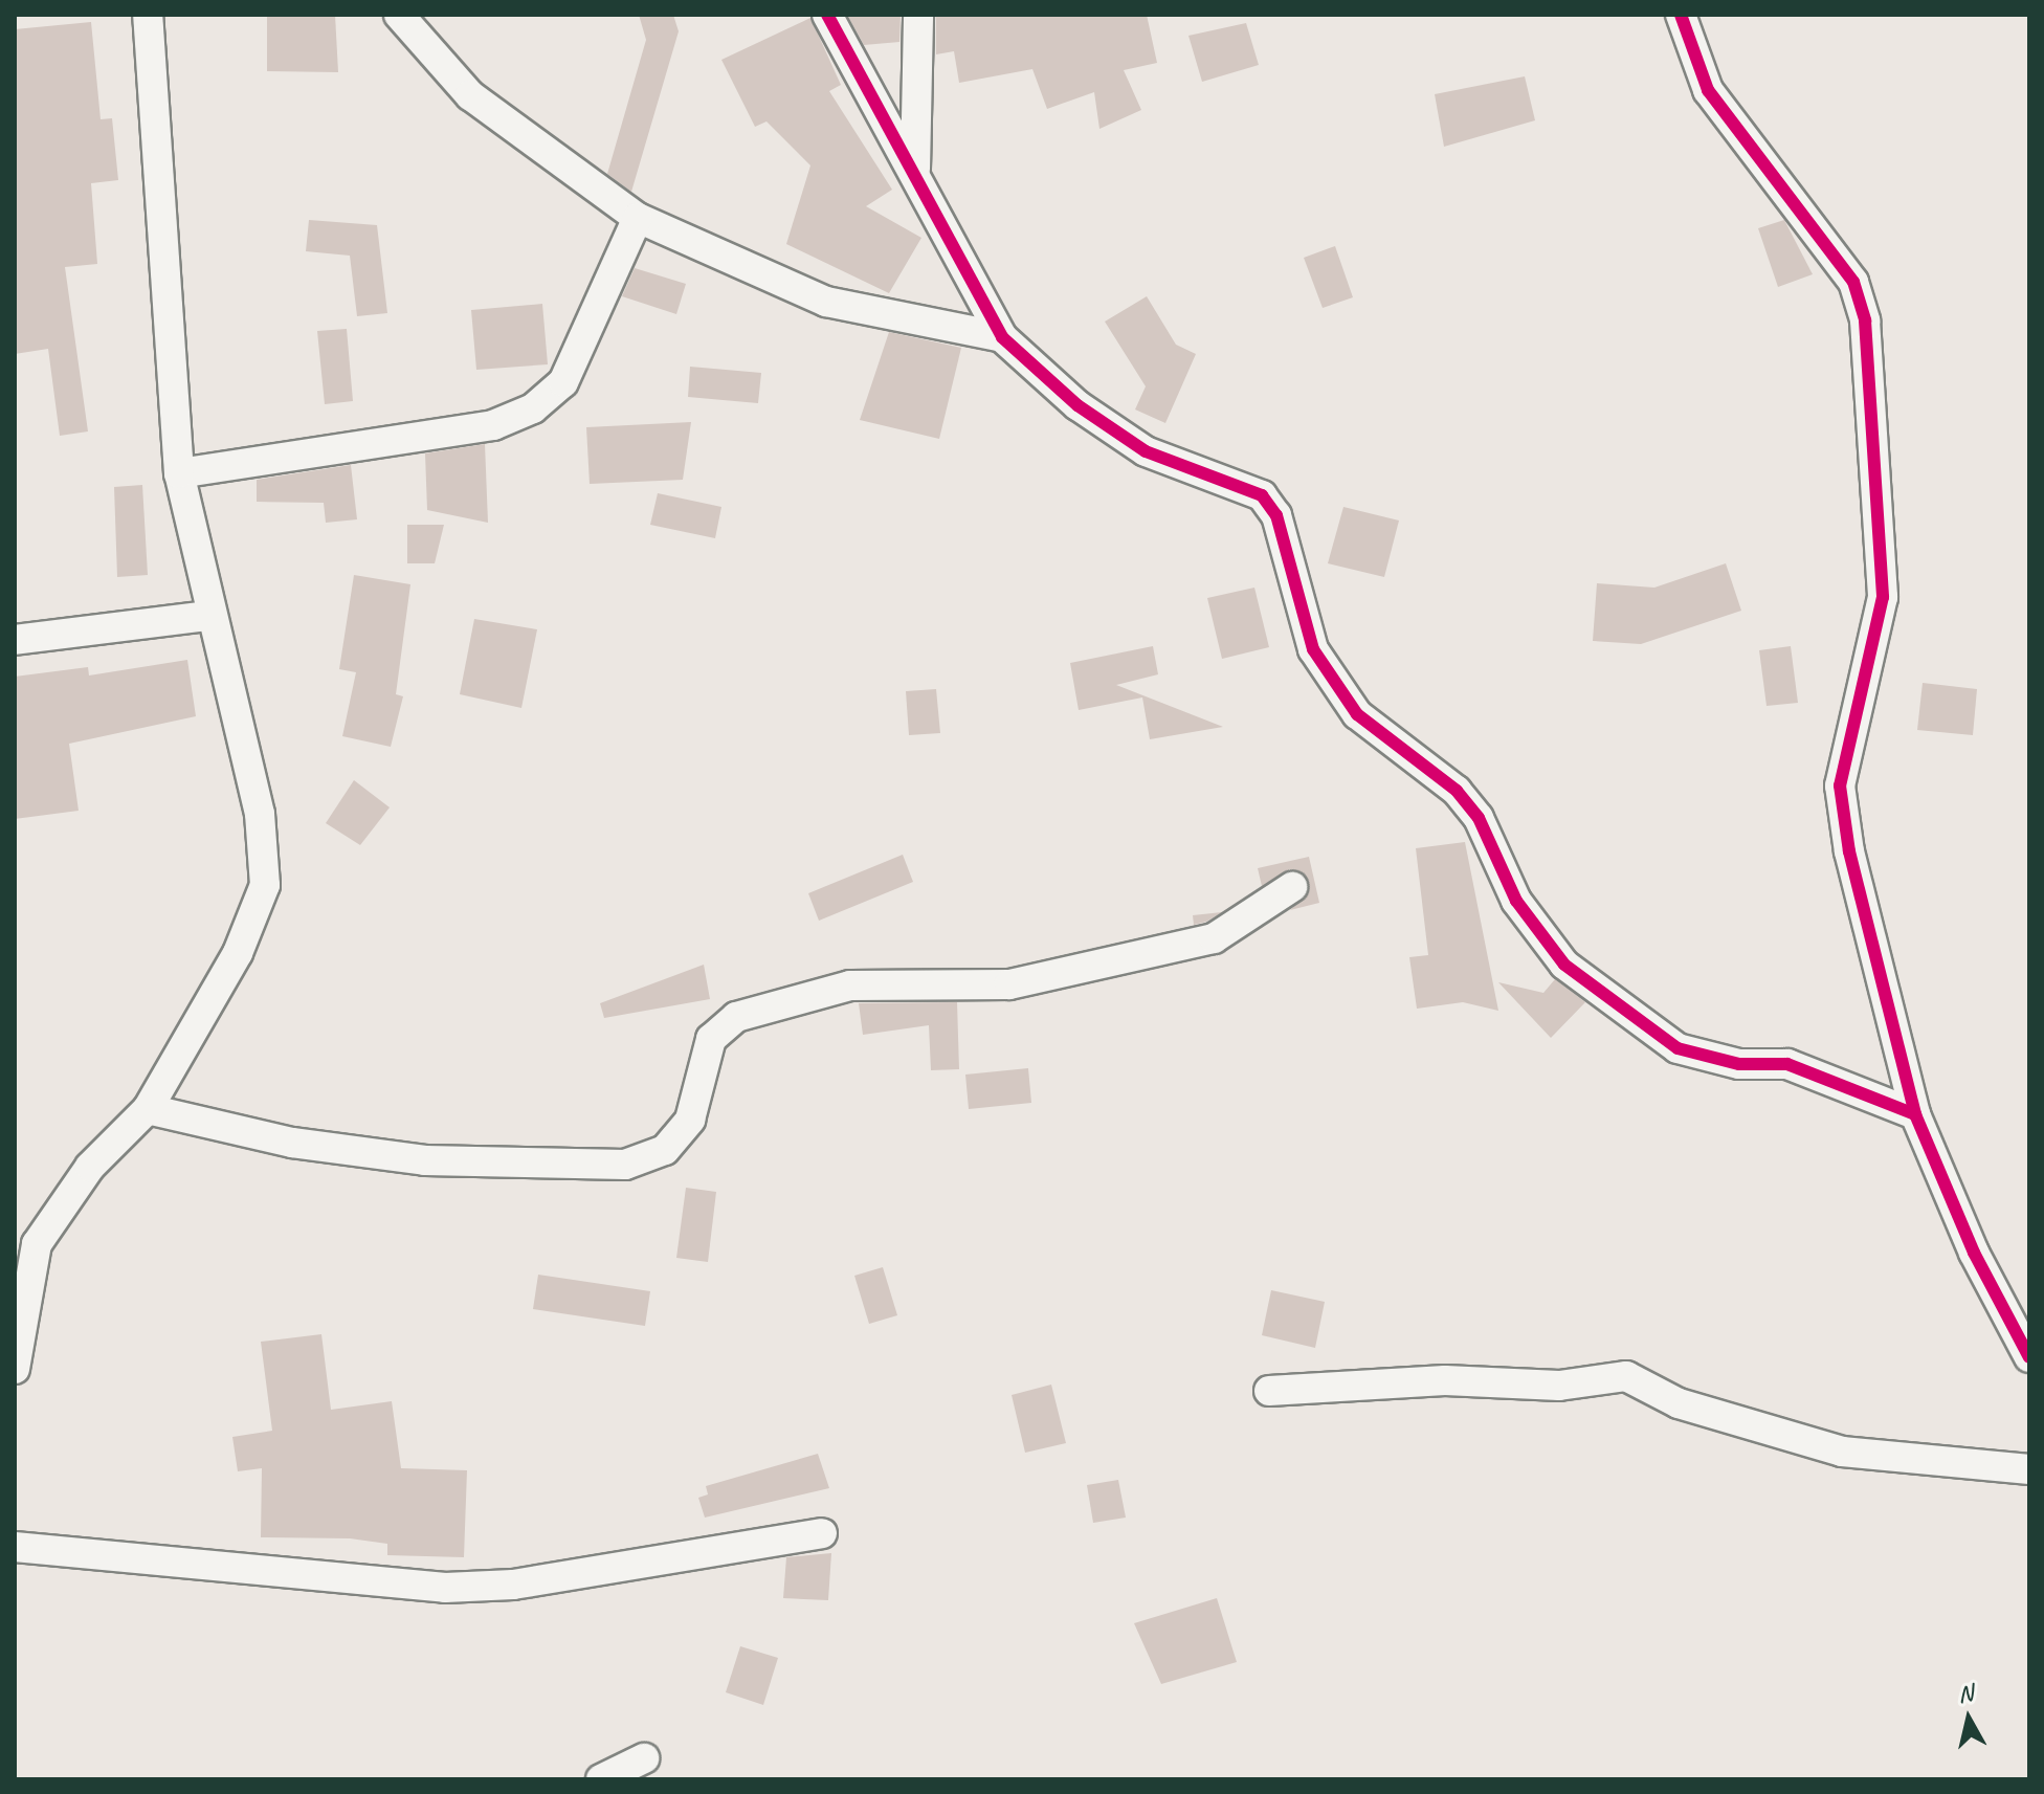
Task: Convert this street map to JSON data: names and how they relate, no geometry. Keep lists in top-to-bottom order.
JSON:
{
  "north": "top"
}
